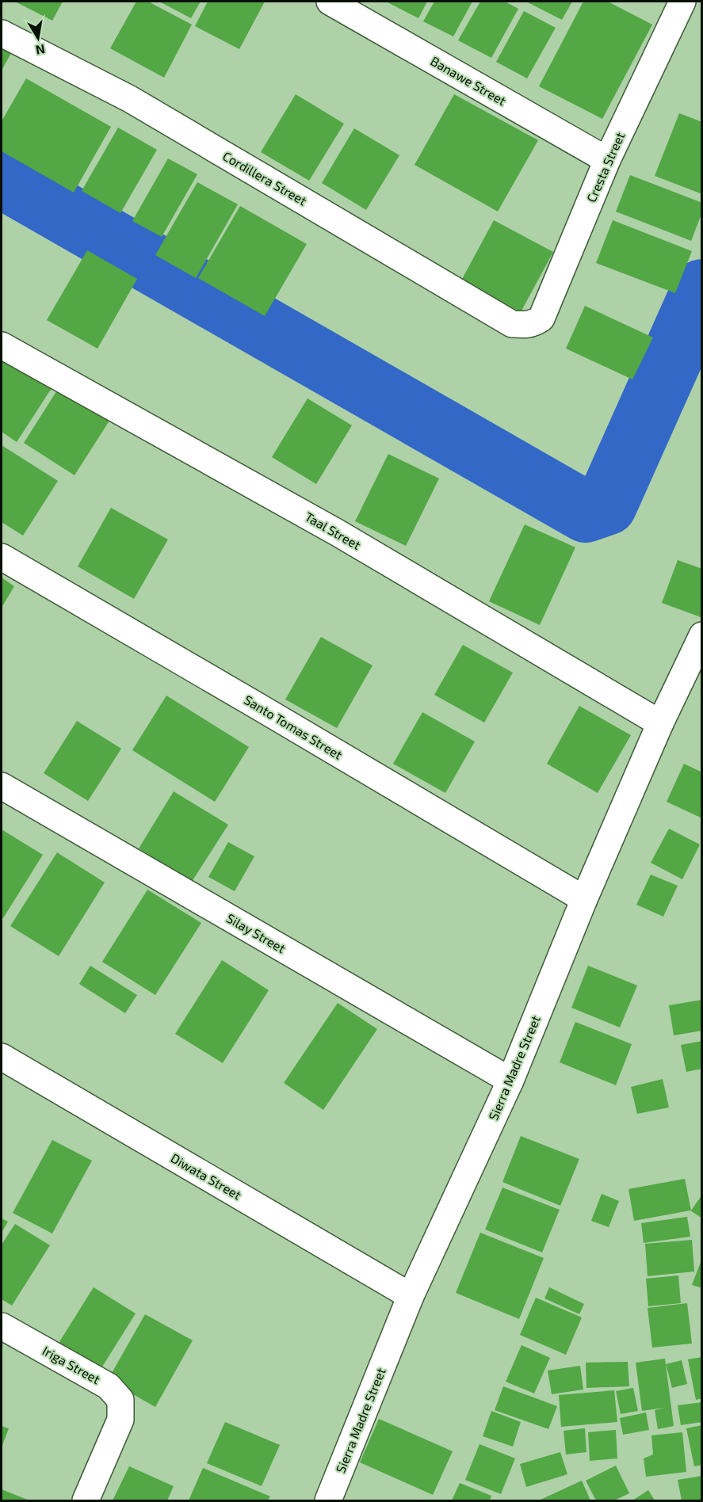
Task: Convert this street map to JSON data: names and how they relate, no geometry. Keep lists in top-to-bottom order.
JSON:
{
  "streets": {
    "street": [
      "Banawe Street",
      "Cresta Street",
      "Cordillera Street",
      "Taal Street",
      "Santo Tomas Street",
      "Silay Street",
      "Sierra Madre Street",
      "Diwata Street",
      "Iriga Street"
    ]
  },
  "crossings": [
    ["Banawe Street", "Cresta Street"],
    ["Cresta Street", "Cordillera Street"],
    ["Taal Street", "Sierra Madre Street"],
    ["Santo Tomas Street", "Sierra Madre Street"],
    ["Silay Street", "Sierra Madre Street"],
    ["Sierra Madre Street", "Diwata Street"]
  ],
  "north": "bottom"
}
